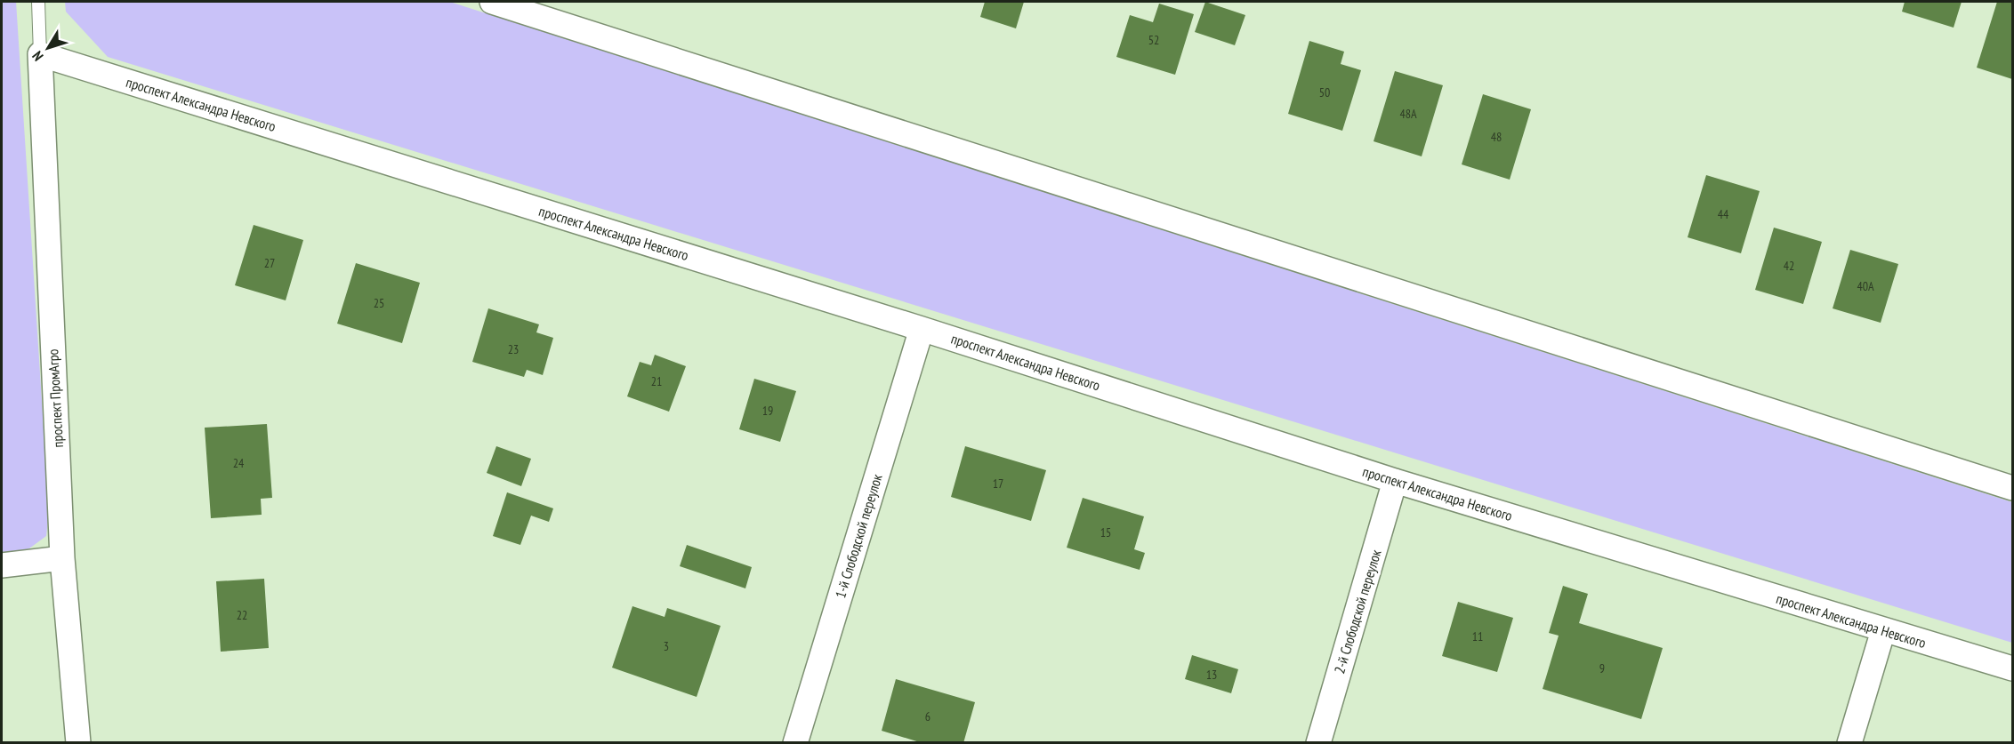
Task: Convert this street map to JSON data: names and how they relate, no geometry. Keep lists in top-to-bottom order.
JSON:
{
  "streets": {
    "street": [
      "проспект Александра Невского",
      "проспект ПромАгро",
      "1-й Слободской переулок",
      "2-й Слободской переулок"
    ]
  },
  "crossings": [
    ["проспект Александра Невского", "проспект ПромАгро"],
    ["проспект Александра Невского", "1-й Слободской переулок"],
    ["проспект Александра Невского", "2-й Слободской переулок"]
  ],
  "house_numbers": [
    "52",
    "50",
    "48А",
    "48",
    "44",
    "27",
    "42",
    "40А",
    "25",
    "23",
    "21",
    "19",
    "24",
    "17",
    "15",
    "22",
    "11",
    "3",
    "9",
    "13",
    "6"
  ],
  "north": "bottom left"
}
